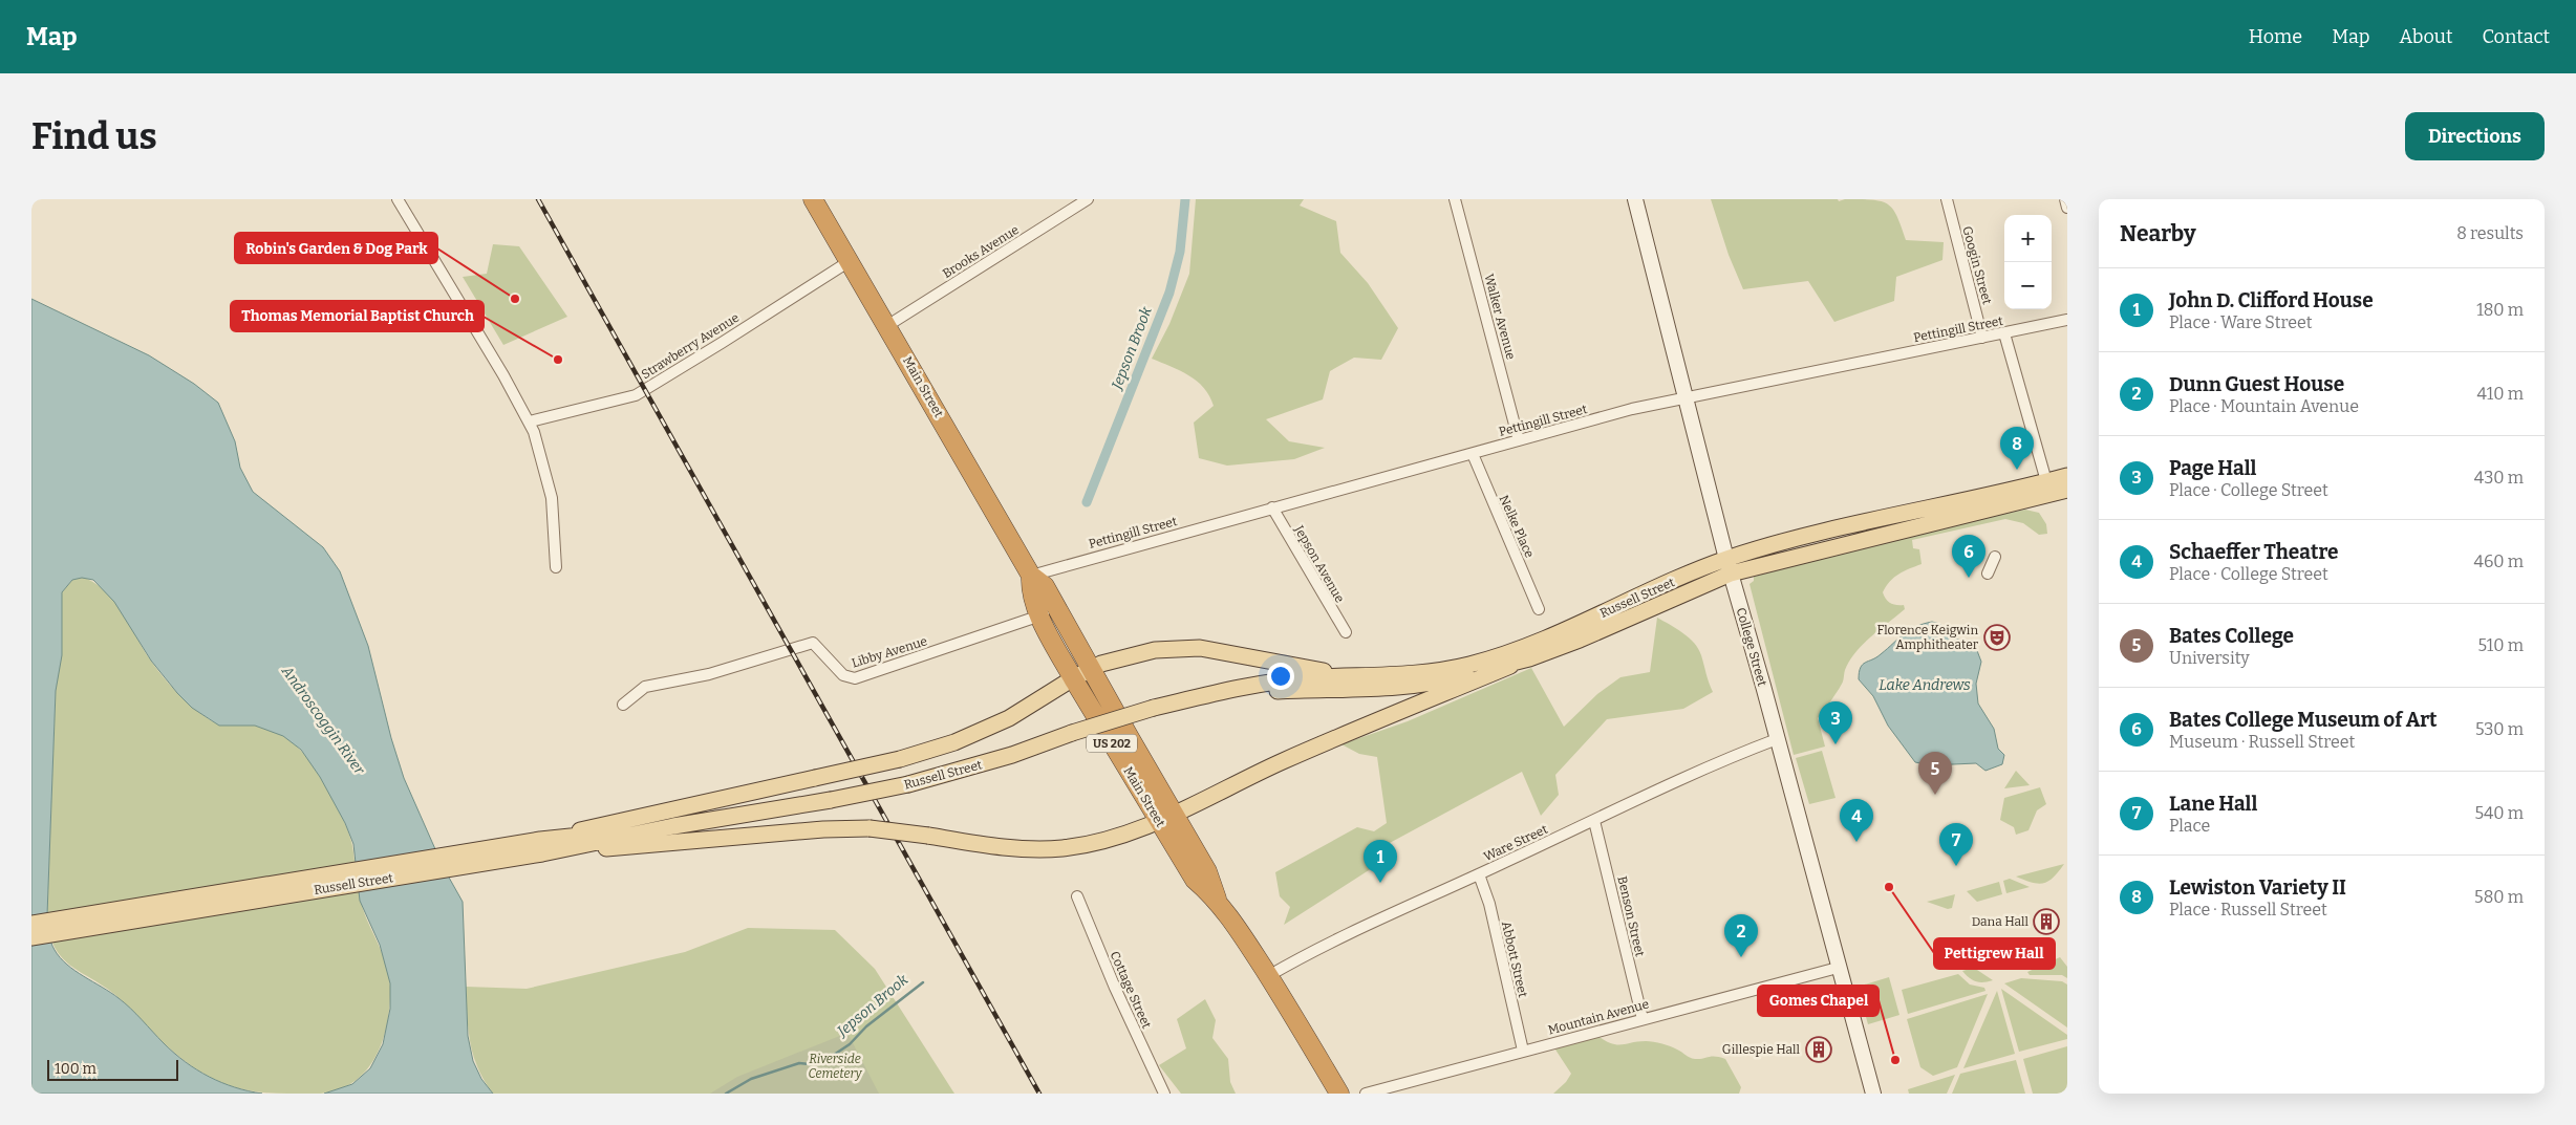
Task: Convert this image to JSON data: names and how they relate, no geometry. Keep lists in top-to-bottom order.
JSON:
{
  "streets": {
    "highway": ["Main Street", "US 202"],
    "main road": ["Russell Street", "College Street"],
    "street": [
      "Brooks Avenue",
      "Googin Street",
      "Walker Avenue",
      "Pettingill Street",
      "Strawberry Avenue",
      "Nelke Place",
      "Jepson Avenue",
      "Libby Avenue",
      "Ware Street",
      "Benson Street",
      "Abbott Street",
      "Cottage Street",
      "Mountain Avenue"
    ]
  },
  "crossings": [
    ["Brooks Avenue", "Main Street"],
    ["Googin Street", "Pettingill Street"],
    ["Walker Avenue", "Pettingill Street"],
    ["Pettingill Street", "Main Street"],
    ["Pettingill Street", "Nelke Place"],
    ["Pettingill Street", "Jepson Avenue"],
    ["Pettingill Street", "College Street"],
    ["Strawberry Avenue", "Main Street"],
    ["Main Street", "Libby Avenue"],
    ["Main Street", "Ware Street"],
    ["Russell Street", "College Street"],
    ["College Street", "Ware Street"],
    ["College Street", "Mountain Avenue"],
    ["Ware Street", "Benson Street"],
    ["Ware Street", "Abbott Street"],
    ["Benson Street", "Mountain Avenue"],
    ["Abbott Street", "Mountain Avenue"]
  ],
  "water": ["Jepson Brook", "Lake Andrews", "Androscoggin River"],
  "parks": ["Riverside Cemetery"],
  "places": {
    "other": [
      "Robin's Garden & Dog Park",
      "Thomas Memorial Baptist Church",
      "Pettigrew Hall",
      "Gomes Chapel"
    ],
    "theatre": ["Florence Keigwin Amphitheater"],
    "building": ["Dana Hall", "Gillespie Hall"]
  },
  "scale_bar": "100 m",
  "page": {
    "header": "Map",
    "nav": [
      "Home",
      "Map",
      "About",
      "Contact"
    ],
    "buttons": "Directions",
    "title": "Find us",
    "heading": ["Nearby", "8 results"],
    "map_buttons": ["+", "−"],
    "list": [
      {
        "mark": "1",
        "name": "John D. Clifford House",
        "note": "Place · Ware Street",
        "value": "180 m"
      },
      {
        "mark": "2",
        "name": "Dunn Guest House",
        "note": "Place · Mountain Avenue",
        "value": "410 m"
      },
      {
        "mark": "3",
        "name": "Page Hall",
        "note": "Place · College Street",
        "value": "430 m"
      },
      {
        "mark": "4",
        "name": "Schaeffer Theatre",
        "note": "Place · College Street",
        "value": "460 m"
      },
      {
        "mark": "5",
        "name": "Bates College",
        "note": "University",
        "value": "510 m"
      },
      {
        "mark": "6",
        "name": "Bates College Museum of Art",
        "note": "Museum · Russell Street",
        "value": "530 m"
      },
      {
        "mark": "7",
        "name": "Lane Hall",
        "note": "Place",
        "value": "540 m"
      },
      {
        "mark": "8",
        "name": "Lewiston Variety II",
        "note": "Place · Russell Street",
        "value": "580 m"
      }
    ],
    "pins": [
      "8",
      "6",
      "3",
      "5",
      "4",
      "7",
      "1",
      "2"
    ],
    "scale": "100 m"
  }
}
